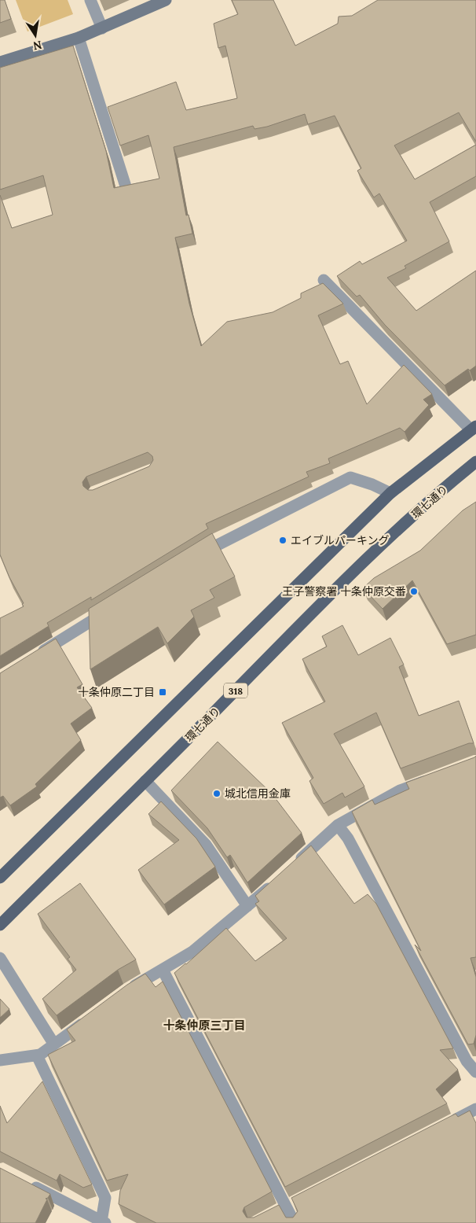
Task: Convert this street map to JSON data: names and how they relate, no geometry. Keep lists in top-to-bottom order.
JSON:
{
  "streets": {
    "main road": ["環七通り", "318"]
  },
  "districts": ["十条仲原三丁目"],
  "places": {
    "other": ["エイブルパーキング", "王子警察署 十条仲原交番", "城北信用金庫"],
    "transit": ["十条仲原二丁目"]
  },
  "north": "bottom"
}
